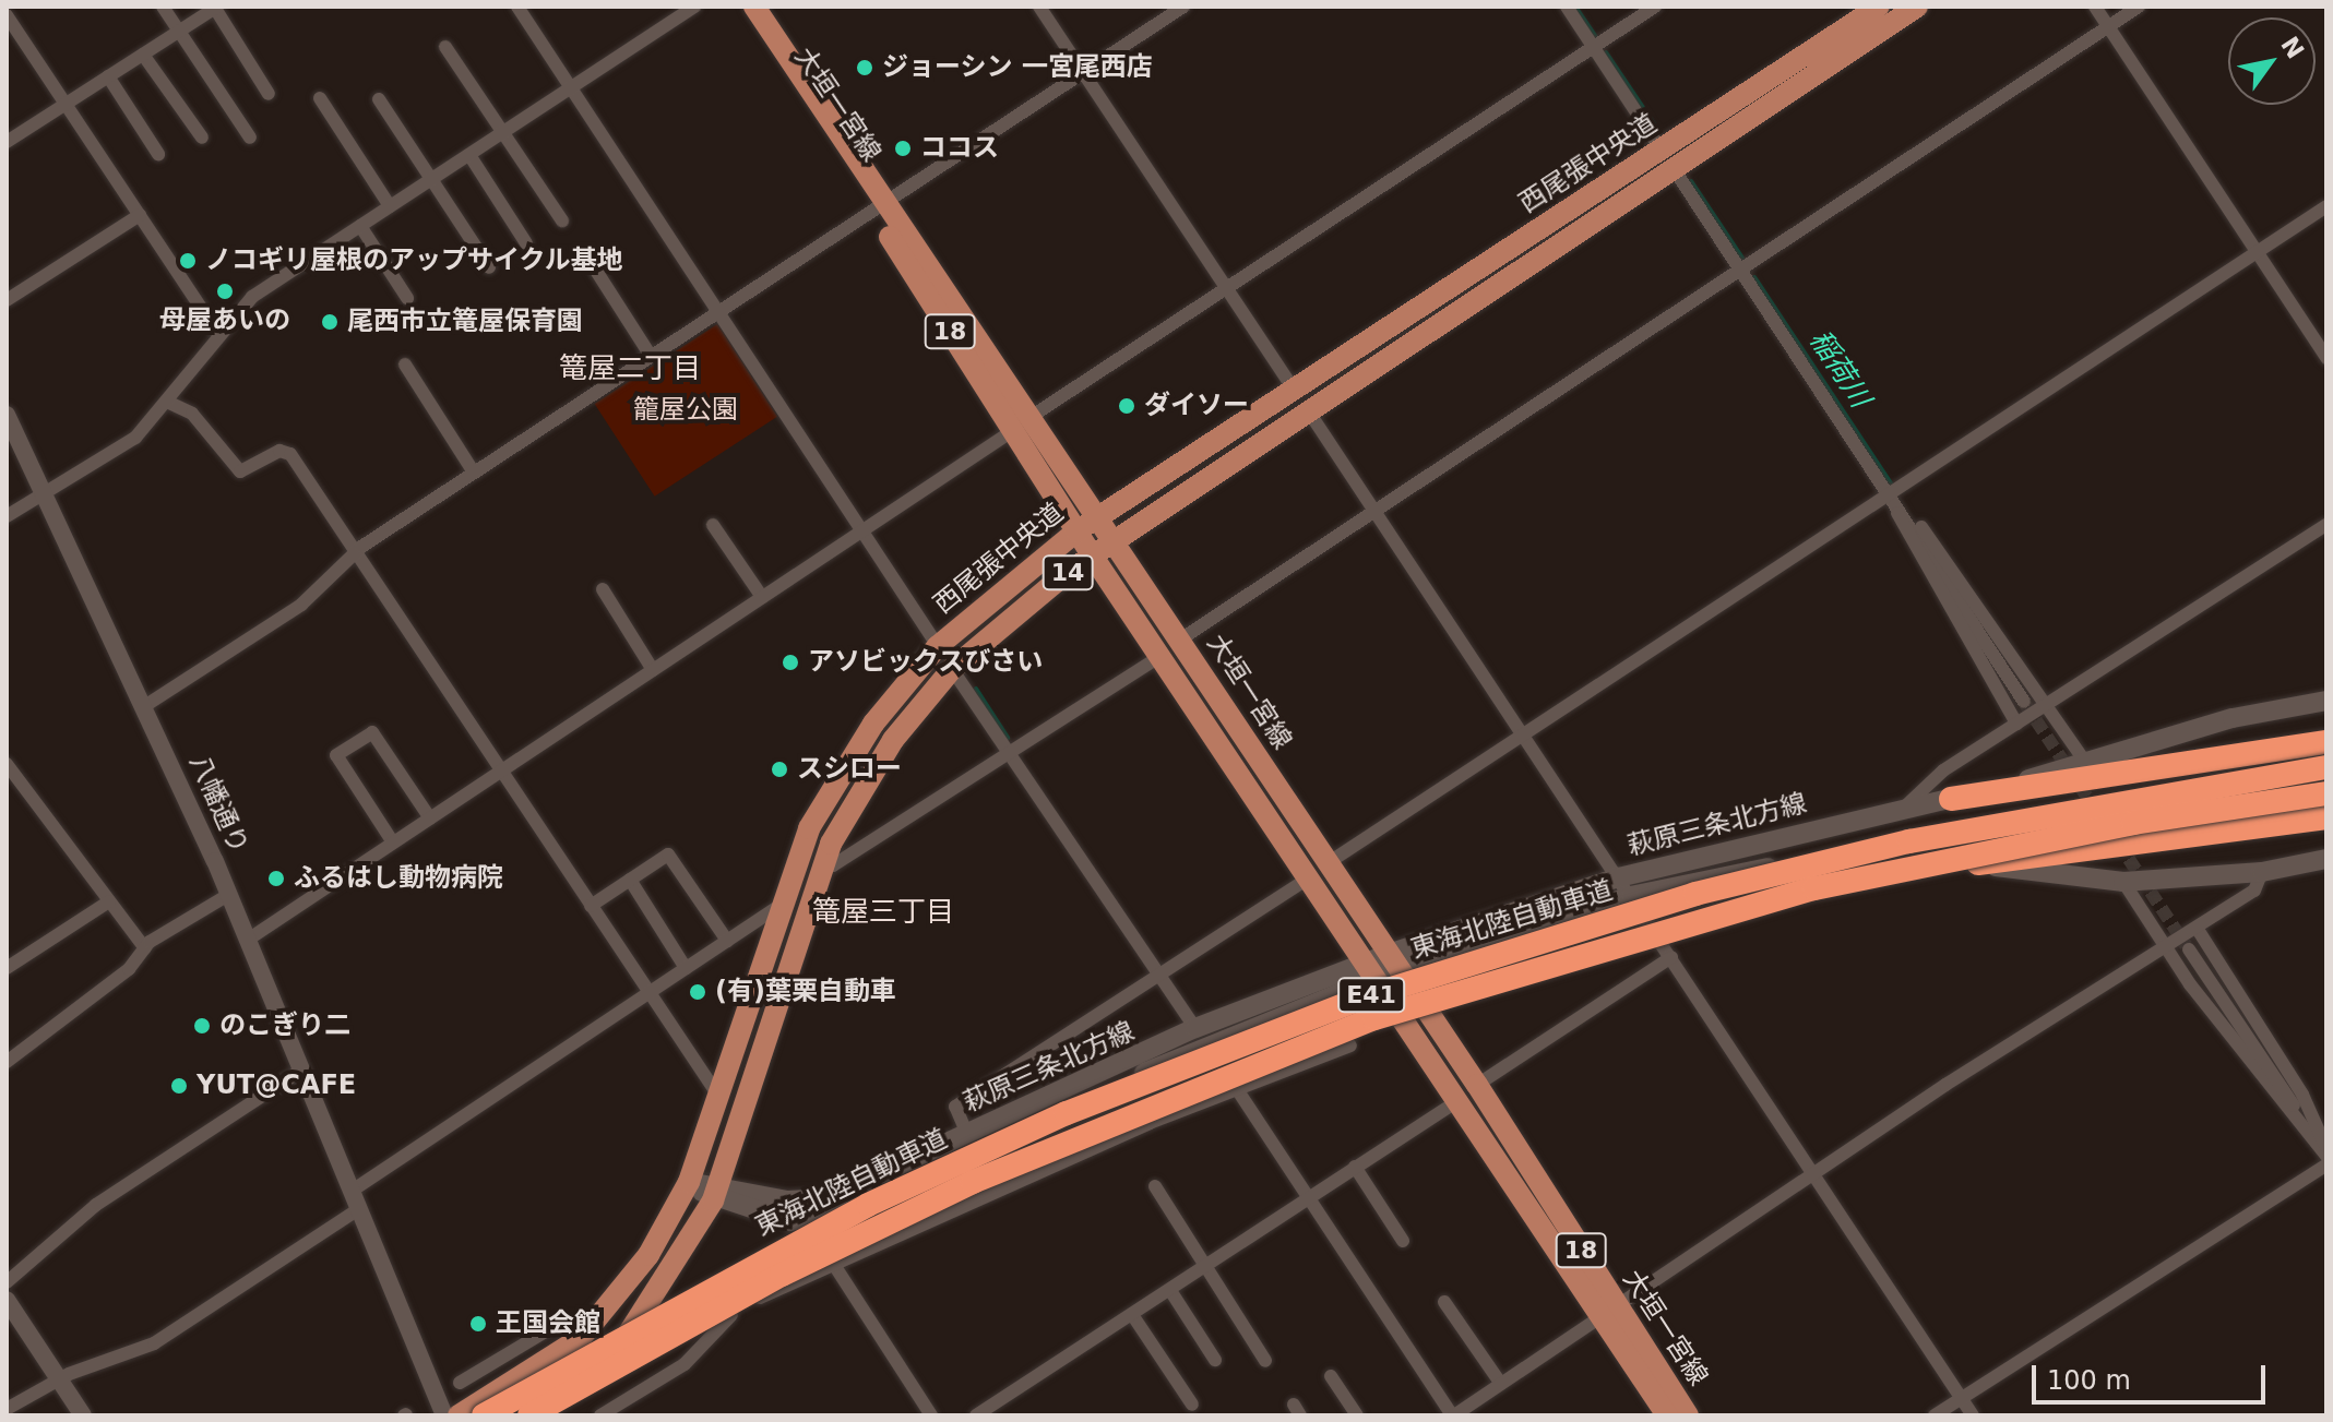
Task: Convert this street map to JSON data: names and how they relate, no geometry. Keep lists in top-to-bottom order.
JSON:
{
  "streets": {
    "highway": ["東海北陸自動車道", "E41"],
    "main road": [
      "大垣一宮線",
      "西尾張中央道",
      "18",
      "14",
      "萩原三条北方線"
    ],
    "street": ["八幡通り"]
  },
  "crossings": [
    ["大垣一宮線", "西尾張中央道"],
    ["大垣一宮線", "萩原三条北方線"],
    ["西尾張中央道", "萩原三条北方線"]
  ],
  "districts": ["篭屋二丁目", "篭屋三丁目"],
  "water": ["稲荷川"],
  "parks": ["籠屋公園"],
  "places": [
    "ジョーシン 一宮尾西店",
    "ココス",
    "ノコギリ屋根のアップサイクル基地",
    "母屋あいの",
    "尾西市立篭屋保育園",
    "ダイソー",
    "アソビックスびさい",
    "スシロー",
    "ふるはし動物病院",
    "(有)葉栗自動車",
    "のこぎり二",
    "YUT@CAFE",
    "王国会館"
  ],
  "scale_bar": "100 m",
  "north": "top right"
}
